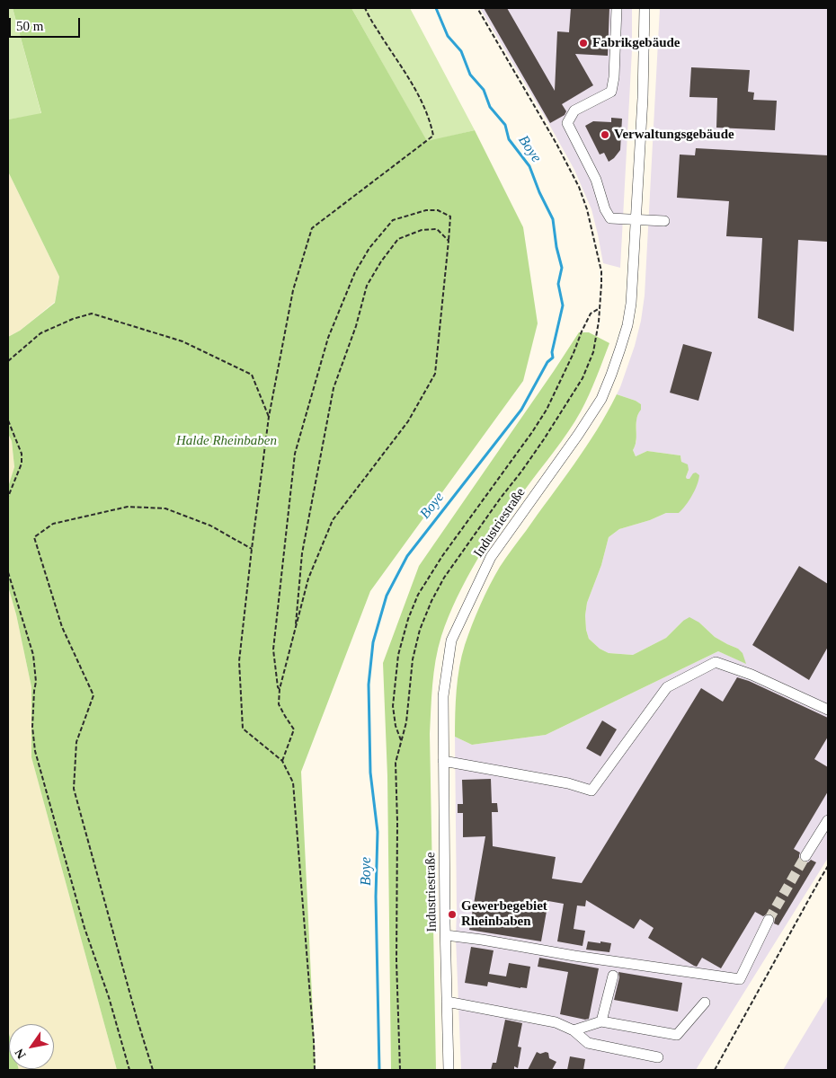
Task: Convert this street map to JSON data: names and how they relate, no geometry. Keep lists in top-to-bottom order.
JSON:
{
  "streets": {
    "street": ["Industriestraße"]
  },
  "water": ["Boye"],
  "parks": ["Halde Rheinbaben"],
  "places": ["Fabrikgebäude", "Verwaltungsgebäude", "Gewerbegebiet Rheinbaben"],
  "scale_bar": "50 m",
  "north": "bottom left"
}
